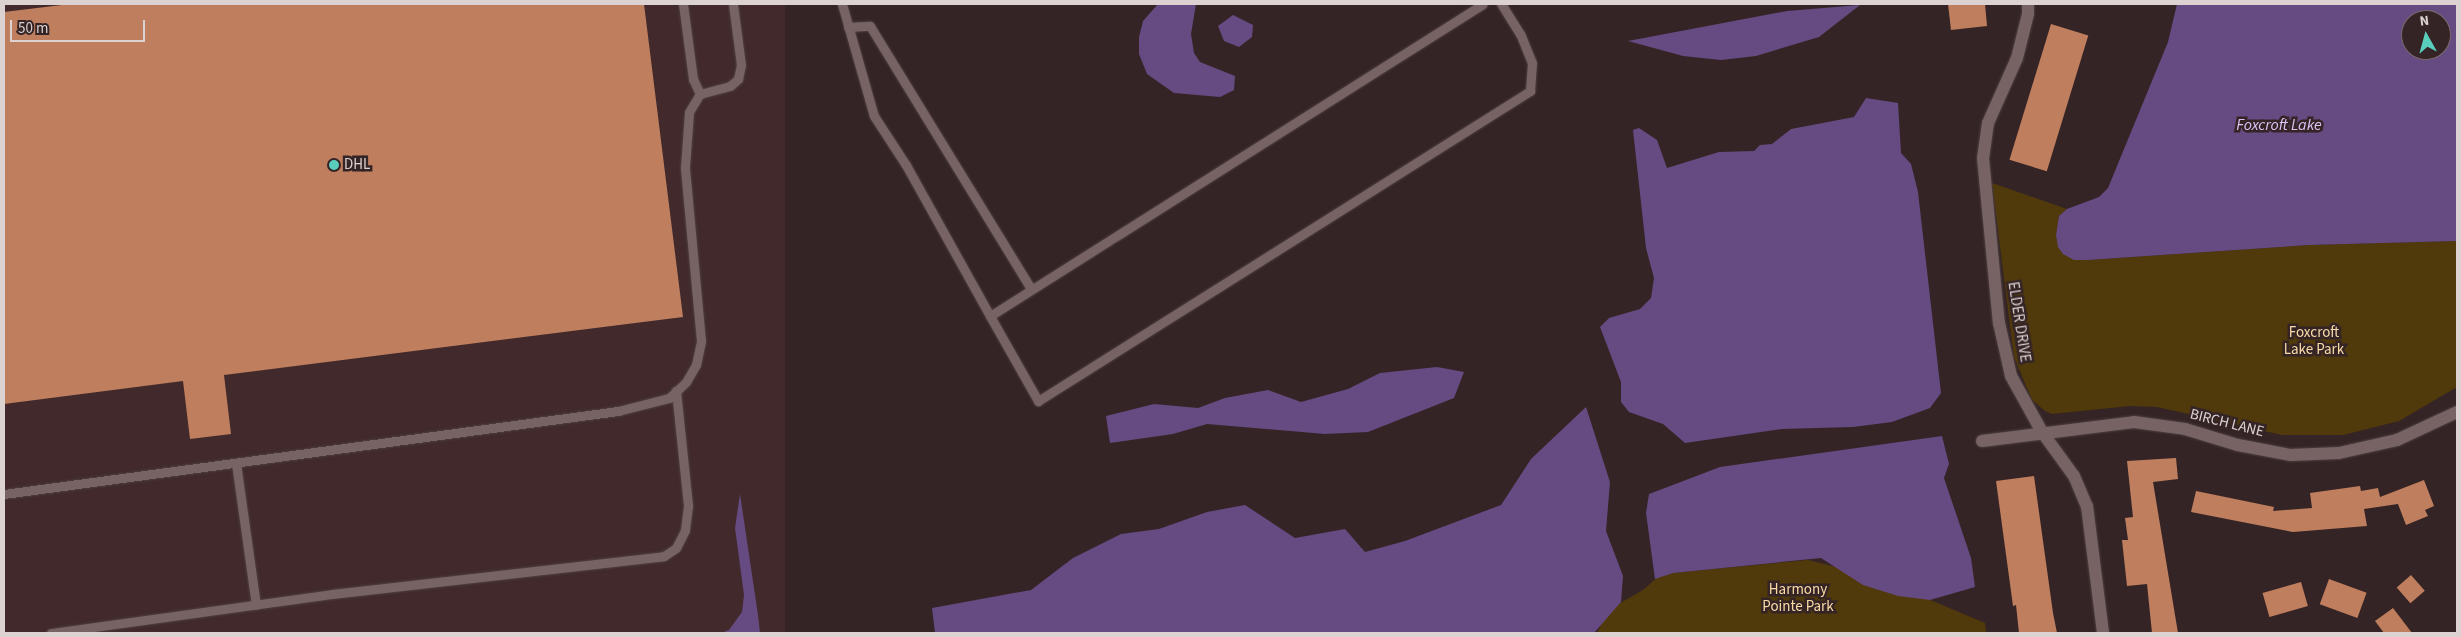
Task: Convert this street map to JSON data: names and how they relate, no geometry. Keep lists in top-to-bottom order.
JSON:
{
  "streets": {
    "street": ["ELDER DRIVE", "BIRCH LANE"]
  },
  "crossings": [
    ["ELDER DRIVE", "BIRCH LANE"]
  ],
  "water": ["Foxcroft Lake"],
  "parks": ["Foxcroft Lake Park", "Harmony Pointe Park"],
  "places": ["DHL"],
  "scale_bar": "50 m",
  "north": "top"
}
